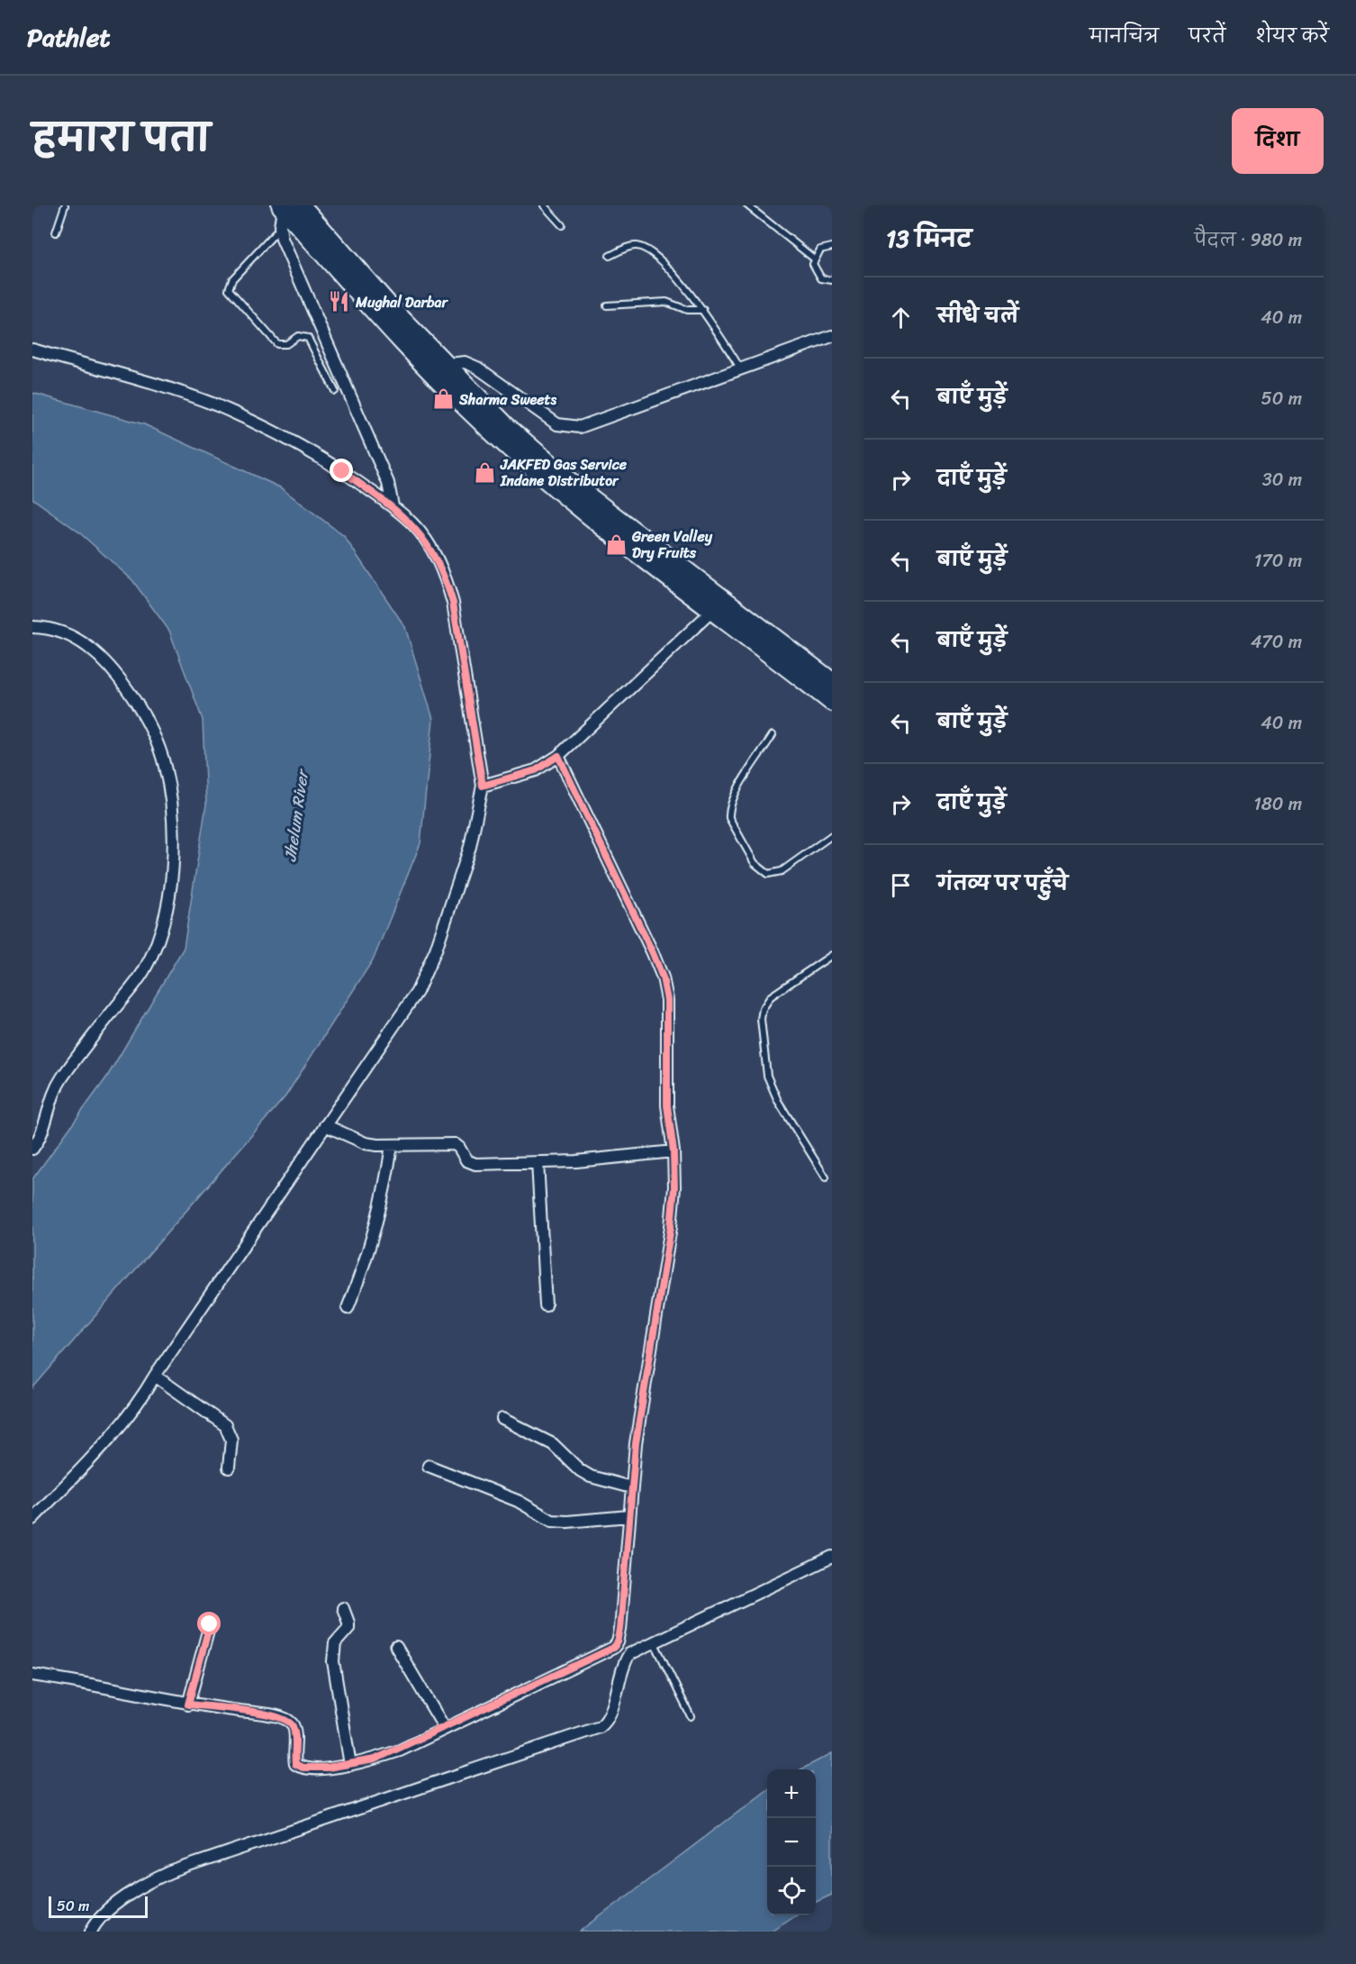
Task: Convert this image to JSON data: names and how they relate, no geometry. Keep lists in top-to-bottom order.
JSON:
{
  "water": ["Jhelum River"],
  "places": {
    "restaurant": ["Mughal Darbar"],
    "shop": ["Sharma Sweets", "JAKFED Gas Service Indane Distributor", "Green Valley Dry Fruits"]
  },
  "scale_bar": "50 m",
  "page": {
    "header": "Pathlet",
    "nav": ["मानचित्र", "परतें", "शेयर करें"],
    "title": "हमारा पता",
    "buttons": "दिशा",
    "heading": ["13 मिनट", "पैदल · 980 m"],
    "list": [
      ["सीधे चलें", "40 m"],
      ["बाएँ मुड़ें", "50 m"],
      ["दाएँ मुड़ें", "30 m"],
      ["बाएँ मुड़ें", "170 m"],
      ["बाएँ मुड़ें", "470 m"],
      ["बाएँ मुड़ें", "40 m"],
      ["दाएँ मुड़ें", "180 m"],
      "गंतव्य पर पहुँचे"
    ],
    "map_buttons": ["+", "−"],
    "scale": "50 m"
  }
}
